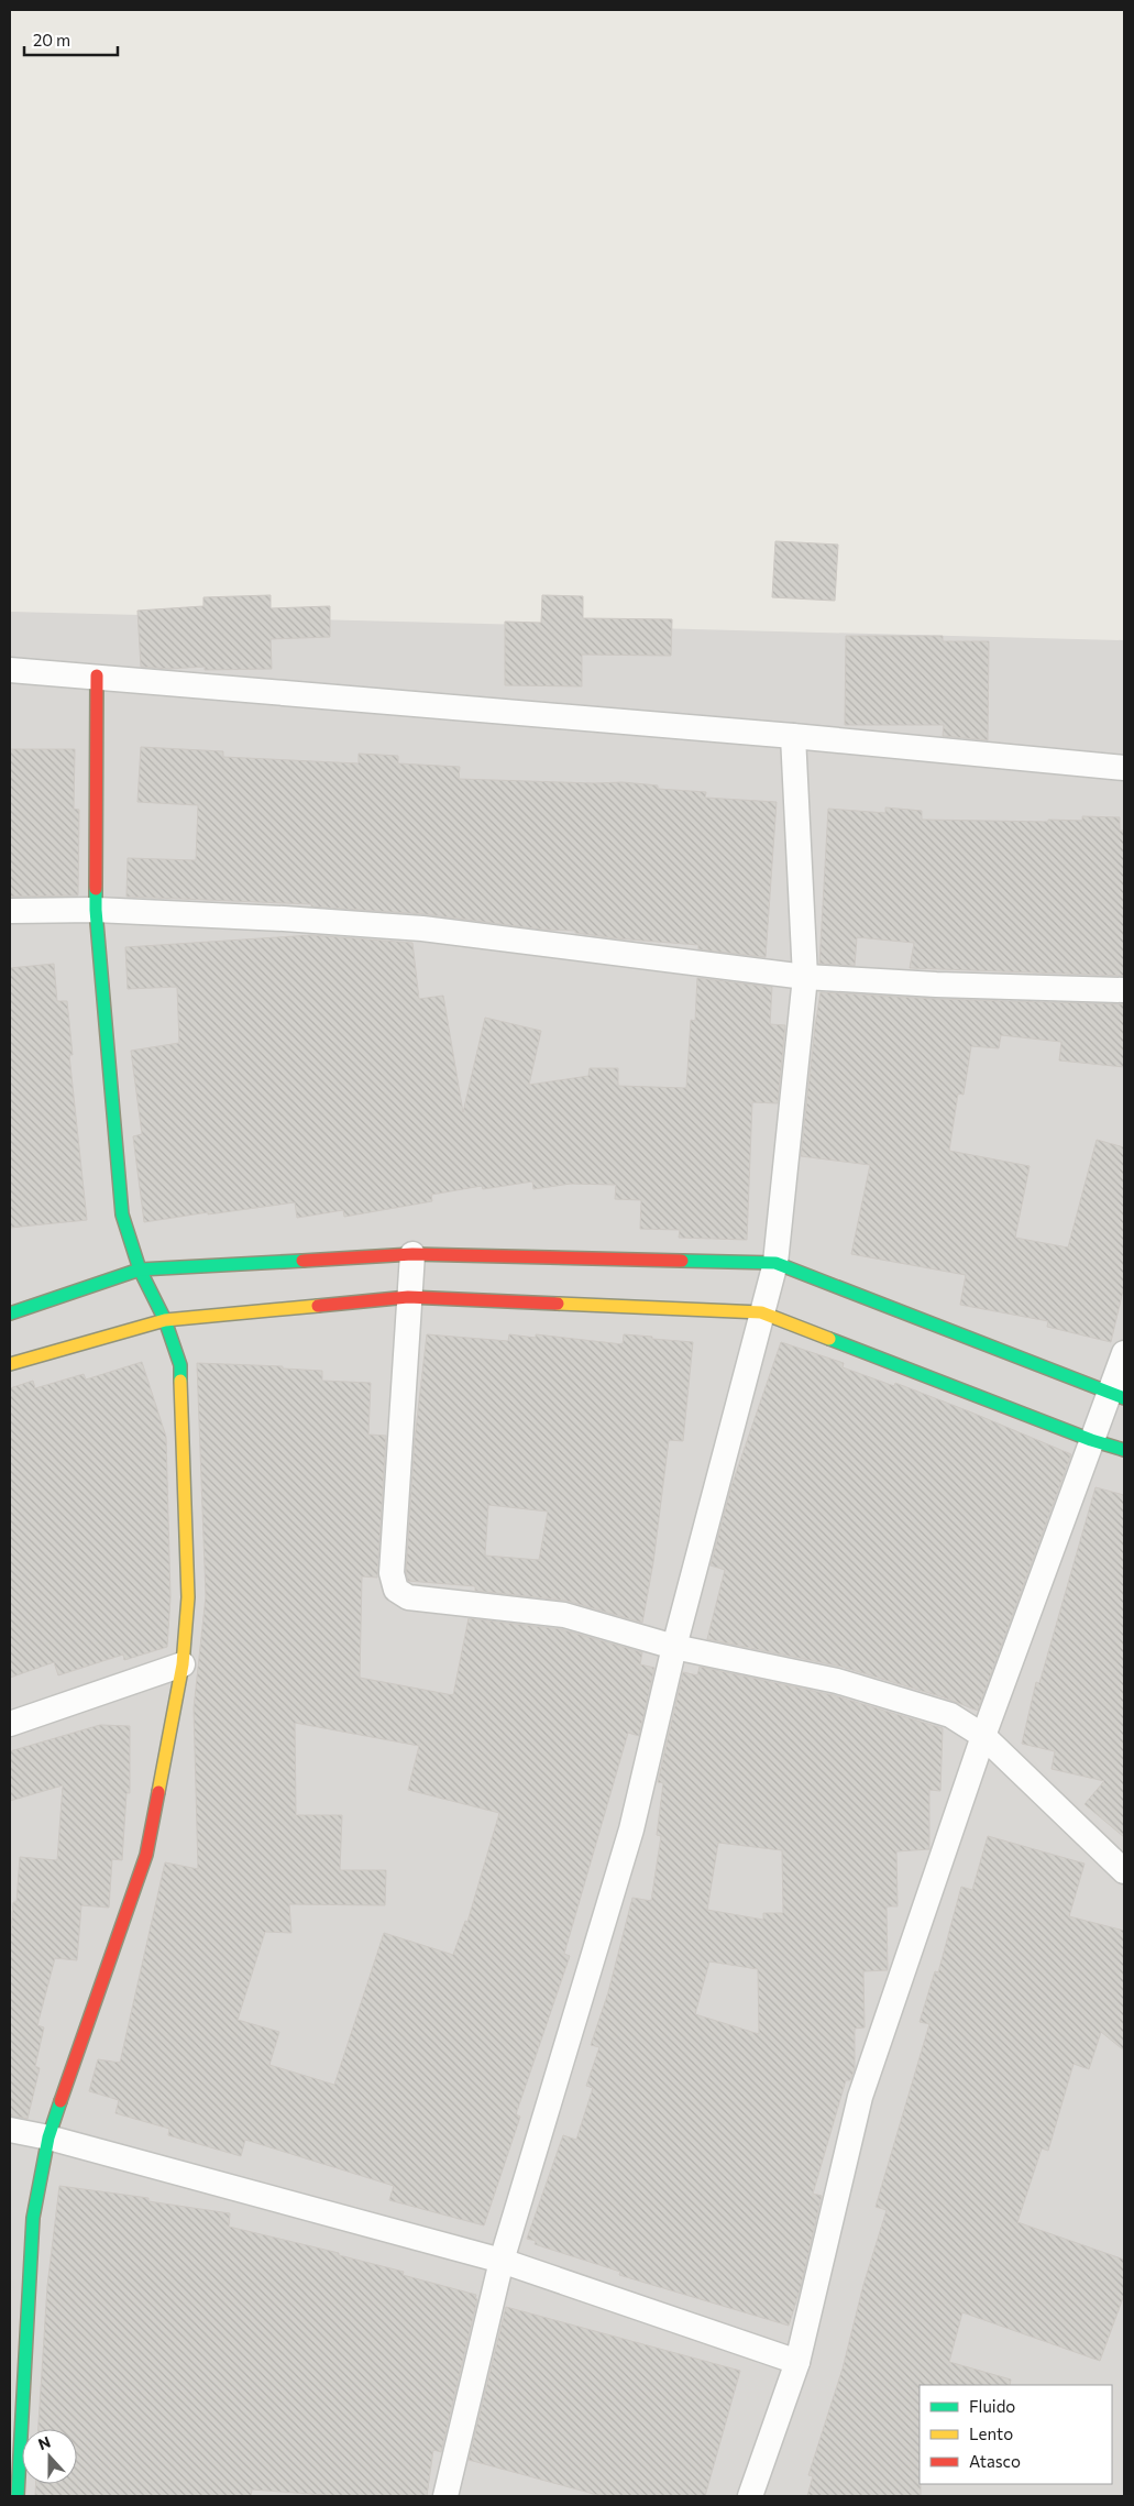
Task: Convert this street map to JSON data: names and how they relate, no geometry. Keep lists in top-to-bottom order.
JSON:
{
  "legend": ["Fluido", "Lento", "Atasco"],
  "scale_bar": "20 m",
  "north": "top"
}
